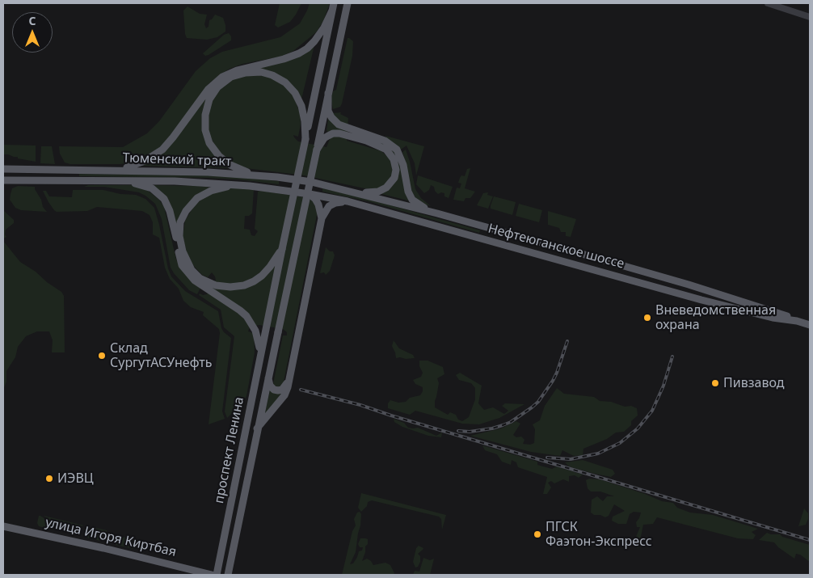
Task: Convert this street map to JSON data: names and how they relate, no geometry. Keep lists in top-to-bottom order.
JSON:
{
  "streets": {
    "main road": [
      "Тюменский тракт",
      "Нефтеюганское шоссе",
      "проспект Ленина",
      "улица Игоря Киртбая"
    ]
  },
  "crossings": [
    ["Тюменский тракт", "Нефтеюганское шоссе"]
  ],
  "places": [
    "Вневедомственная охрана",
    "Склад СургутАСУнефть",
    "Пивзавод",
    "ИЭВЦ",
    "ПГСК Фаэтон-Экспресс"
  ],
  "north": "top"
}
